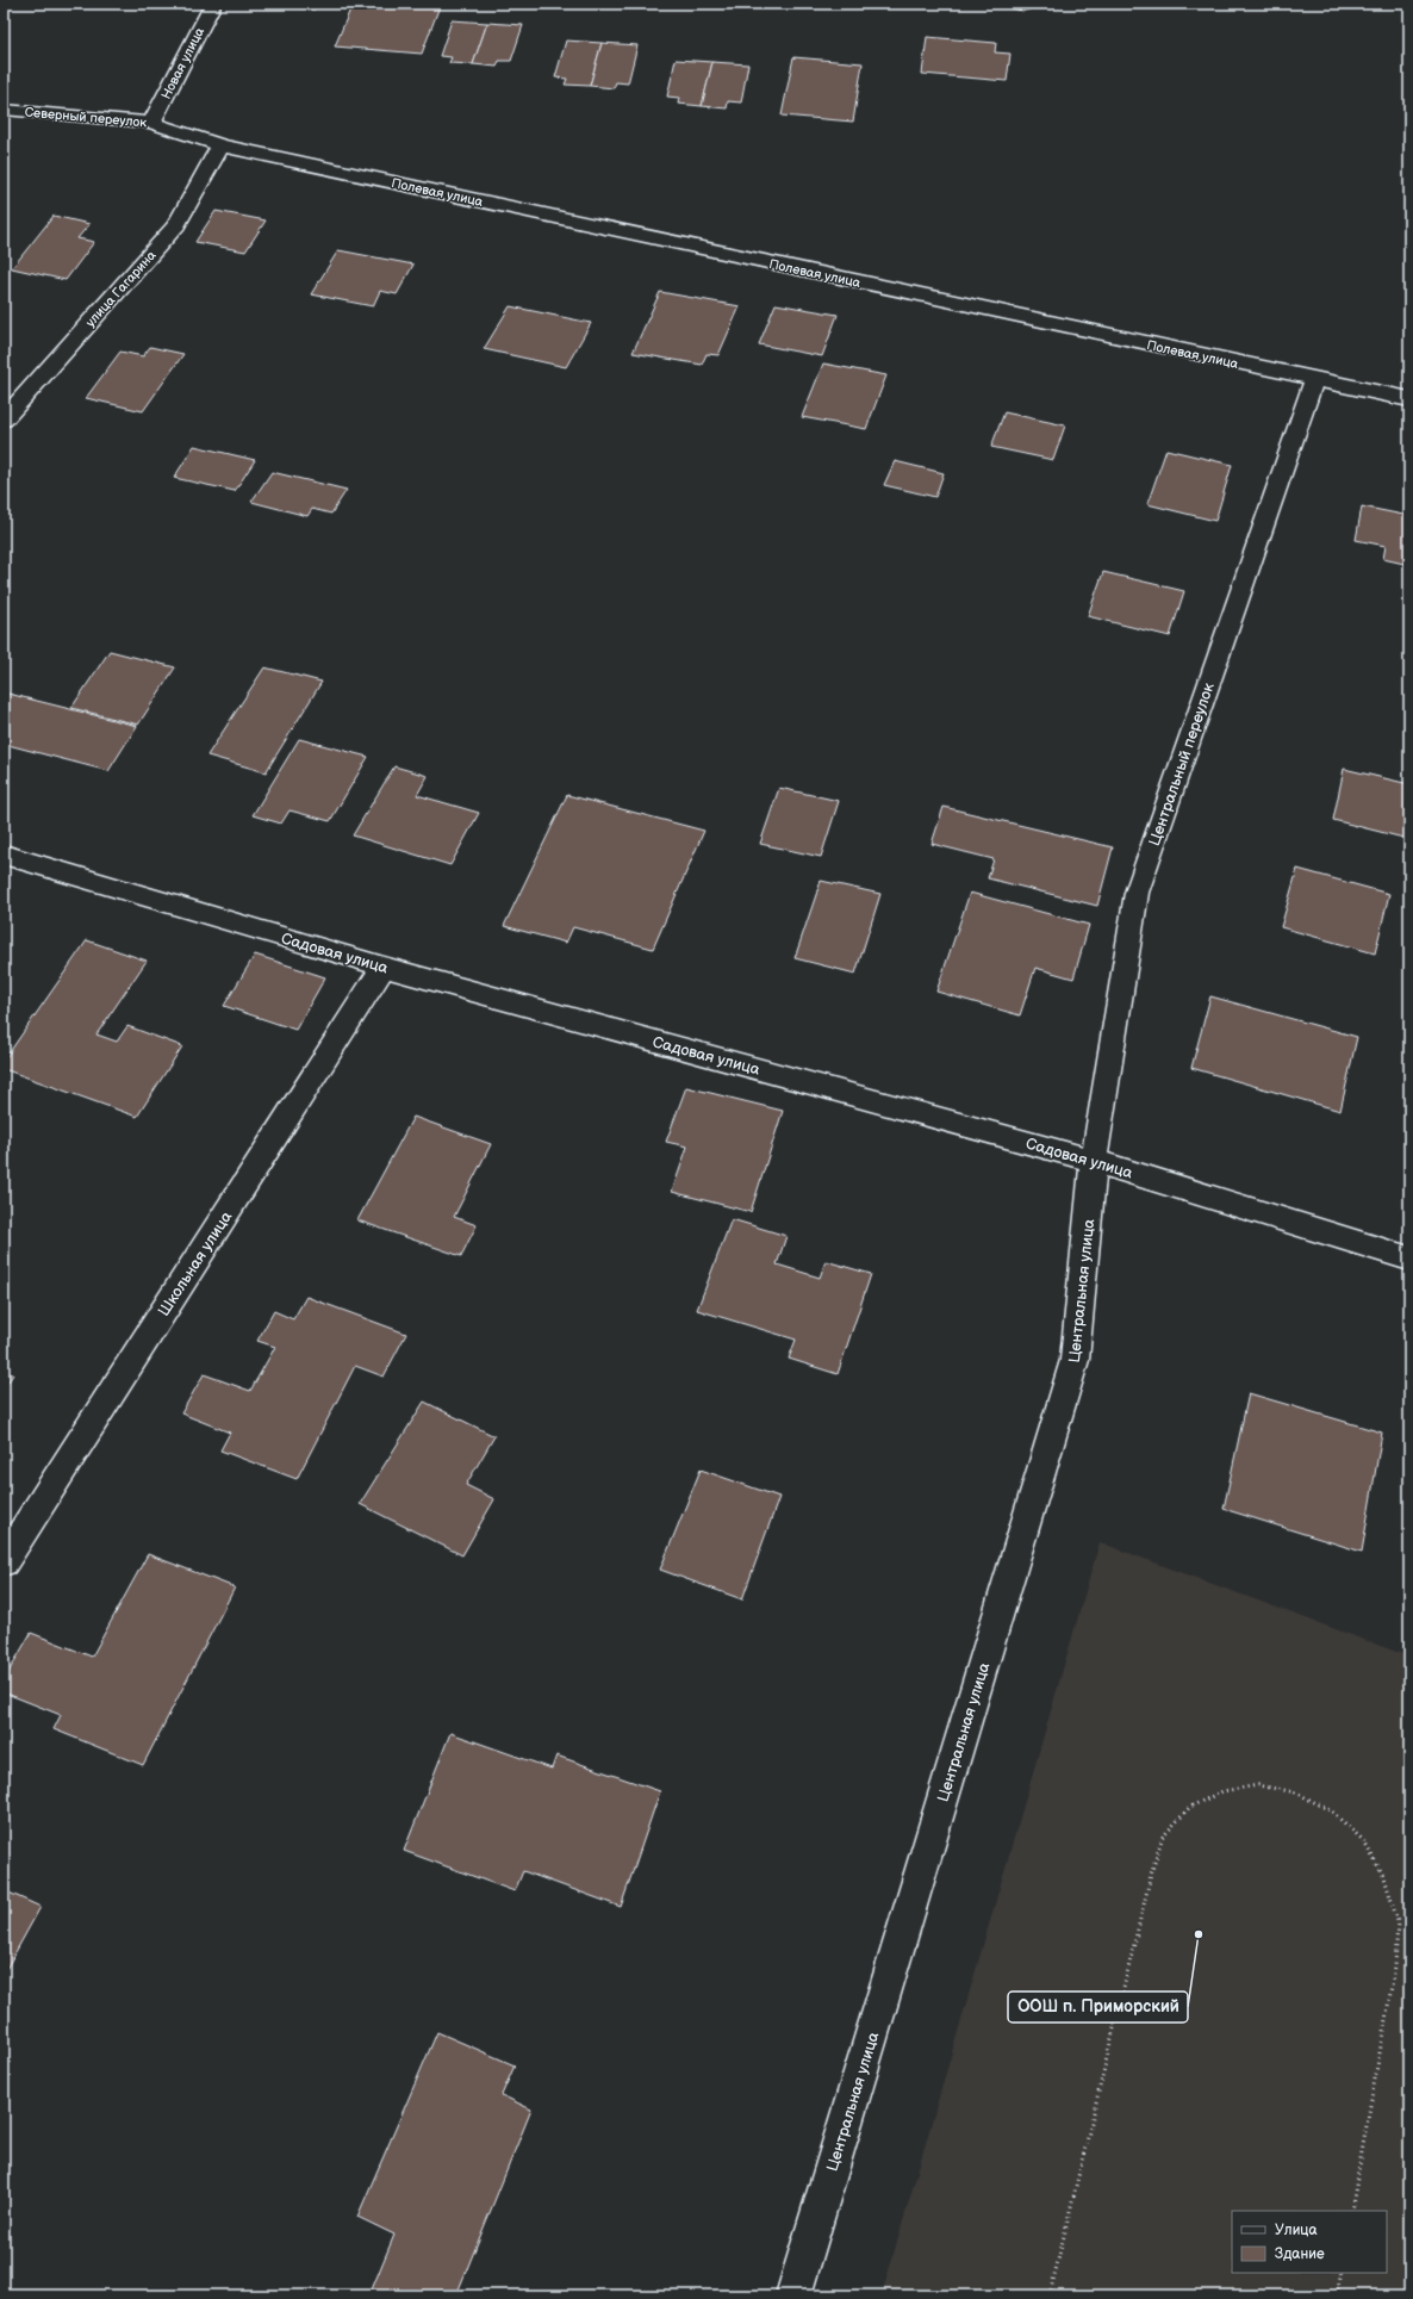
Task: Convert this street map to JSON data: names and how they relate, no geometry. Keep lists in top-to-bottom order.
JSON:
{
  "streets": {
    "street": [
      "Новая улица",
      "Северный переулок",
      "Полевая улица",
      "улица Гагарина",
      "Центральный переулок",
      "Садовая улица",
      "Школьная улица",
      "Центральная улица"
    ]
  },
  "crossings": [
    ["Новая улица", "Северный переулок"],
    ["Северный переулок", "Полевая улица"],
    ["Северный переулок", "улица Гагарина"],
    ["Полевая улица", "улица Гагарина"],
    ["Полевая улица", "Центральный переулок"],
    ["Центральный переулок", "Садовая улица"],
    ["Центральный переулок", "Центральная улица"],
    ["Садовая улица", "Школьная улица"],
    ["Садовая улица", "Центральная улица"]
  ],
  "places": ["ООШ п. Приморский"],
  "legend": ["Улица", "Здание"]
}
